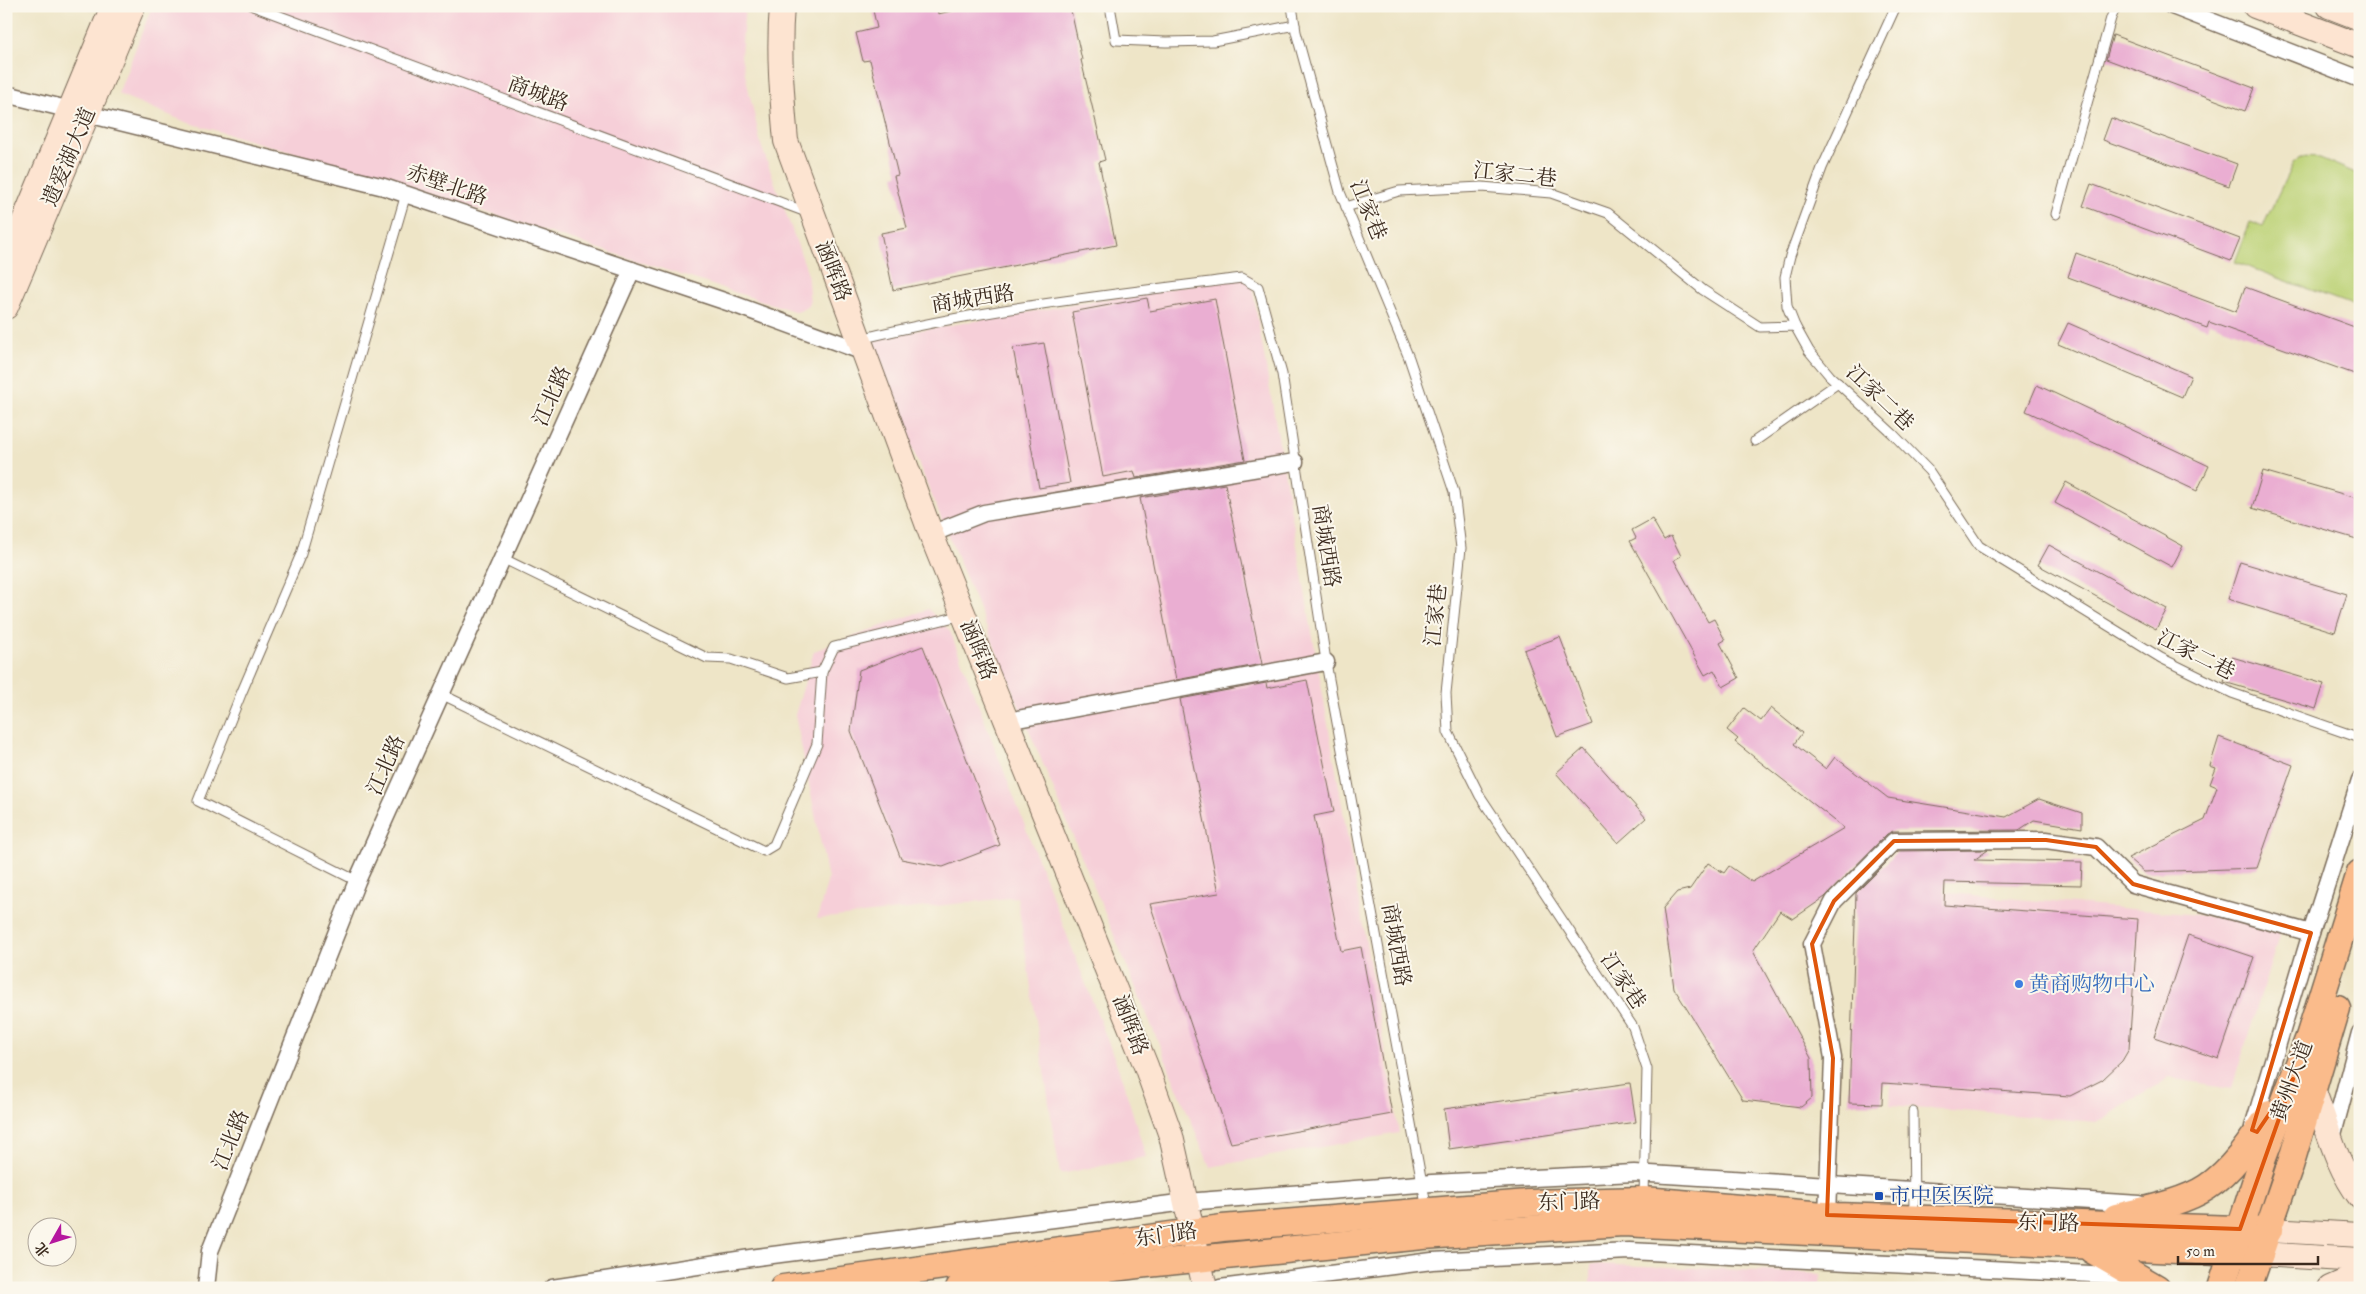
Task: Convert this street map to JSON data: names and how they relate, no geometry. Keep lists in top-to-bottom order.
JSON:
{
  "streets": {
    "main road": ["黄州大道", "东门路"],
    "street": [
      "遗爱湖大道",
      "赤壁北路",
      "涵晖路",
      "江北路"
    ],
    "lane": [
      "商城路",
      "江家二巷",
      "江家巷",
      "商城西路"
    ]
  },
  "crossings": [
    ["商城路", "涵晖路"],
    ["遗爱湖大道", "赤壁北路"],
    ["江家二巷", "江家巷"],
    ["赤壁北路", "涵晖路"],
    ["赤壁北路", "商城西路"],
    ["赤壁北路", "江北路"],
    ["江家巷", "东门路"],
    ["涵晖路", "商城西路"],
    ["涵晖路", "东门路"],
    ["商城西路", "东门路"],
    ["黄州大道", "东门路"]
  ],
  "places": {
    "other": ["黄商购物中心"],
    "transit": ["市中医医院"]
  },
  "scale_bar": "50 m",
  "north": "bottom left"
}
